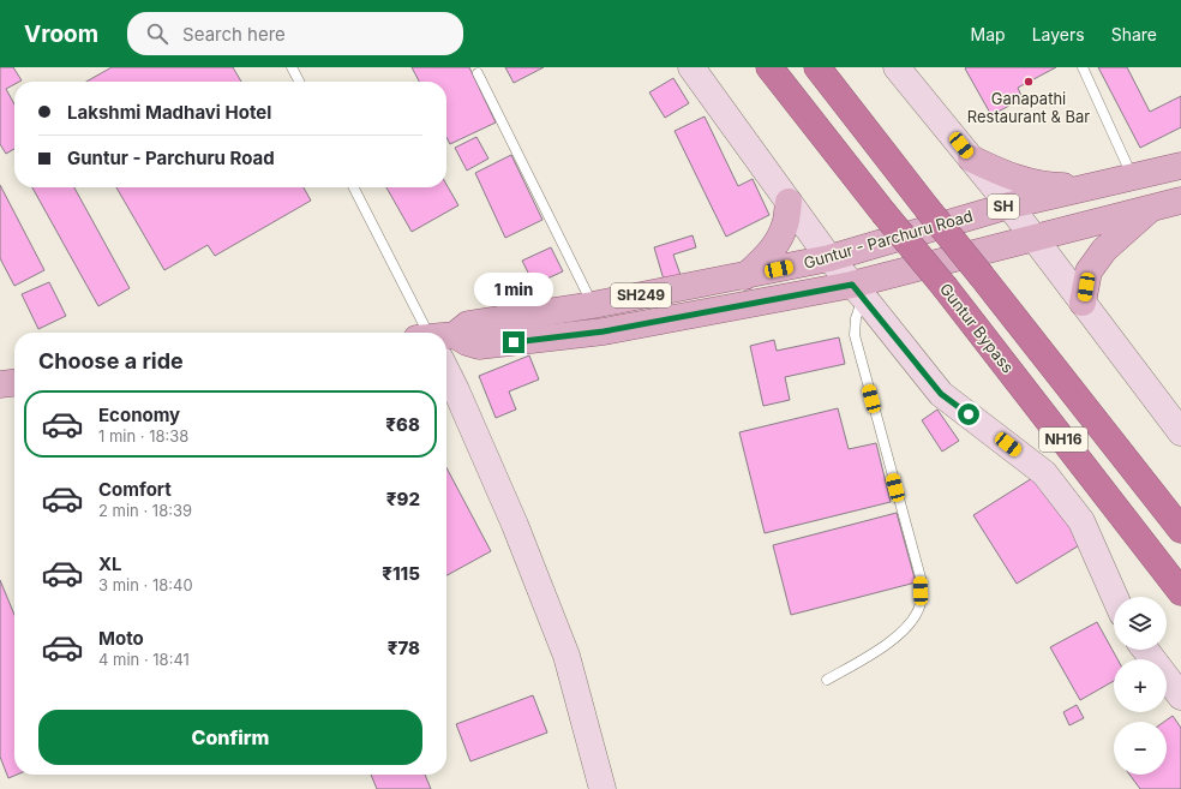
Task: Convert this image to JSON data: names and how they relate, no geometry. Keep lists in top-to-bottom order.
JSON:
{
  "streets": {
    "highway": ["Guntur Bypass", "NH16"],
    "main road": ["SH", "Guntur - Parchuru Road", "SH249"]
  },
  "places": ["Ganapathi Restaurant & Bar"],
  "page": {
    "header": "Vroom",
    "search": "Search here",
    "nav": ["Map", "Layers", "Share"],
    "banner": ["Lakshmi Madhavi Hotel", "Guntur - Parchuru Road"],
    "bubble": "1 min",
    "heading": "Choose a ride",
    "list": [
      {
        "name": "Economy",
        "note": "1 min · 18:38",
        "value": "₹68"
      },
      {
        "name": "Comfort",
        "note": "2 min · 18:39",
        "value": "₹92"
      },
      {
        "name": "XL",
        "note": "3 min · 18:40",
        "value": "₹115"
      },
      {
        "name": "Moto",
        "note": "4 min · 18:41",
        "value": "₹78"
      }
    ],
    "map_buttons": ["+", "−"],
    "buttons": "Confirm"
  }
}
